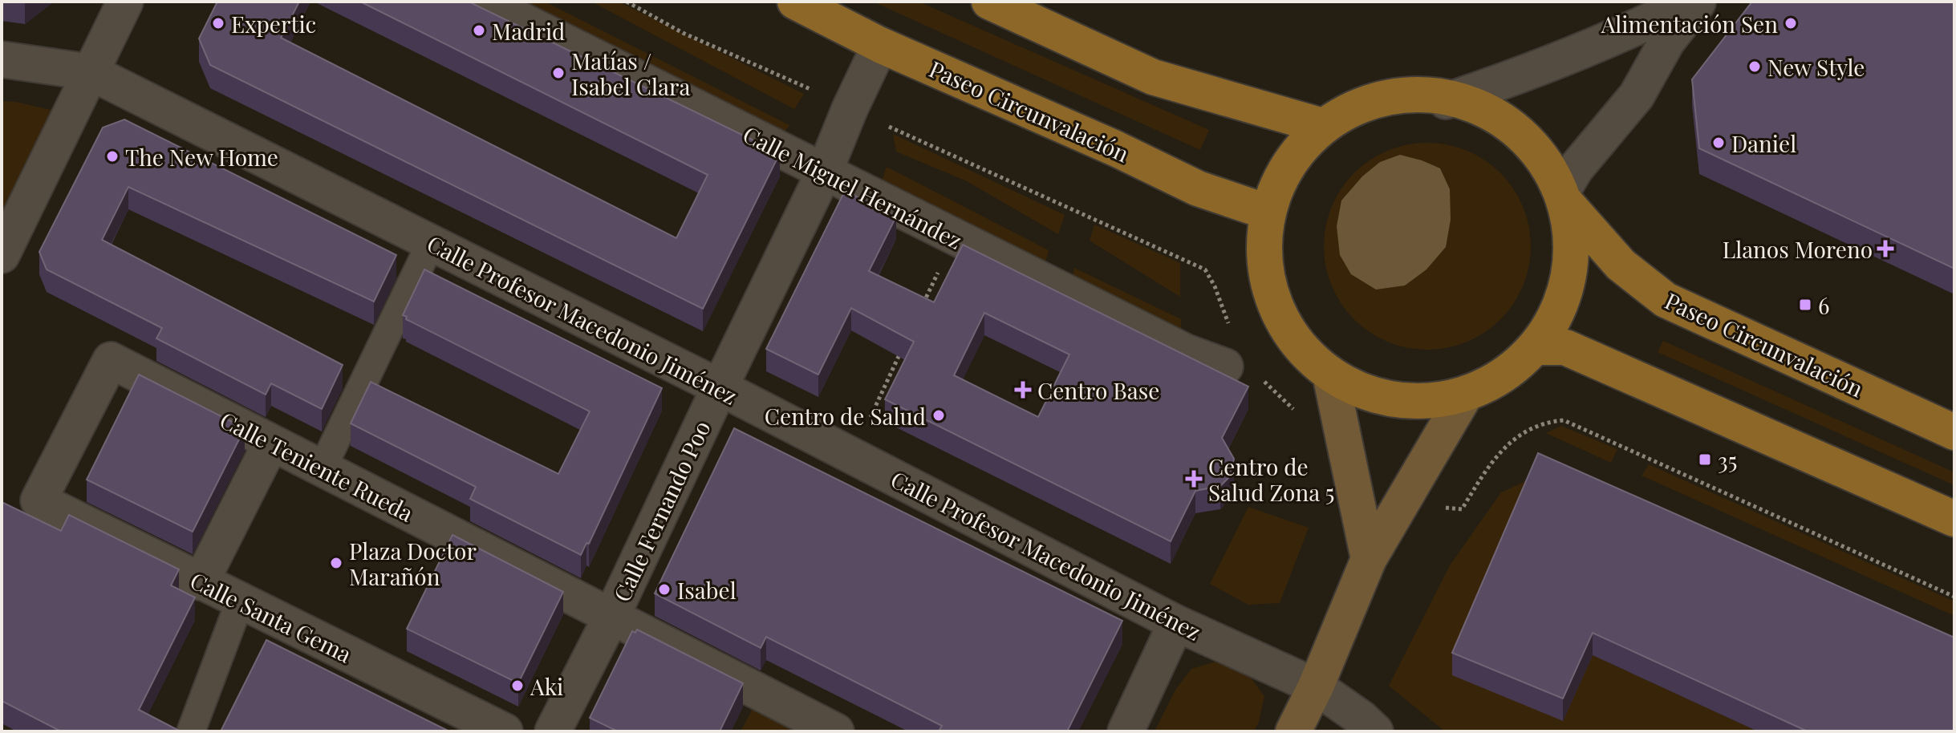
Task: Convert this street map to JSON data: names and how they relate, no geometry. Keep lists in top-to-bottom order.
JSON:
{
  "streets": {
    "main road": ["Paseo Circunvalación"],
    "street": [
      "Calle Miguel Hernández",
      "Calle Profesor Macedonio Jiménez",
      "Calle Teniente Rueda",
      "Calle Fernando Poo",
      "Calle Santa Gema"
    ]
  },
  "crossings": [
    ["Paseo Circunvalación", "Calle Fernando Poo"],
    ["Calle Miguel Hernández", "Calle Fernando Poo"],
    ["Calle Profesor Macedonio Jiménez", "Calle Fernando Poo"],
    ["Calle Teniente Rueda", "Calle Fernando Poo"],
    ["Calle Teniente Rueda", "Calle Santa Gema"]
  ],
  "places": {
    "other": [
      "Expertic",
      "Alimentación Sen",
      "Madrid",
      "New Style",
      "Matías / Isabel Clara",
      "Daniel",
      "The New Home",
      "Centro de Salud",
      "Plaza Doctor Marañón",
      "Isabel",
      "Aki"
    ],
    "health": ["Llanos Moreno", "Centro Base", "Centro de Salud Zona 5"],
    "transit": ["6", "35"]
  }
}
